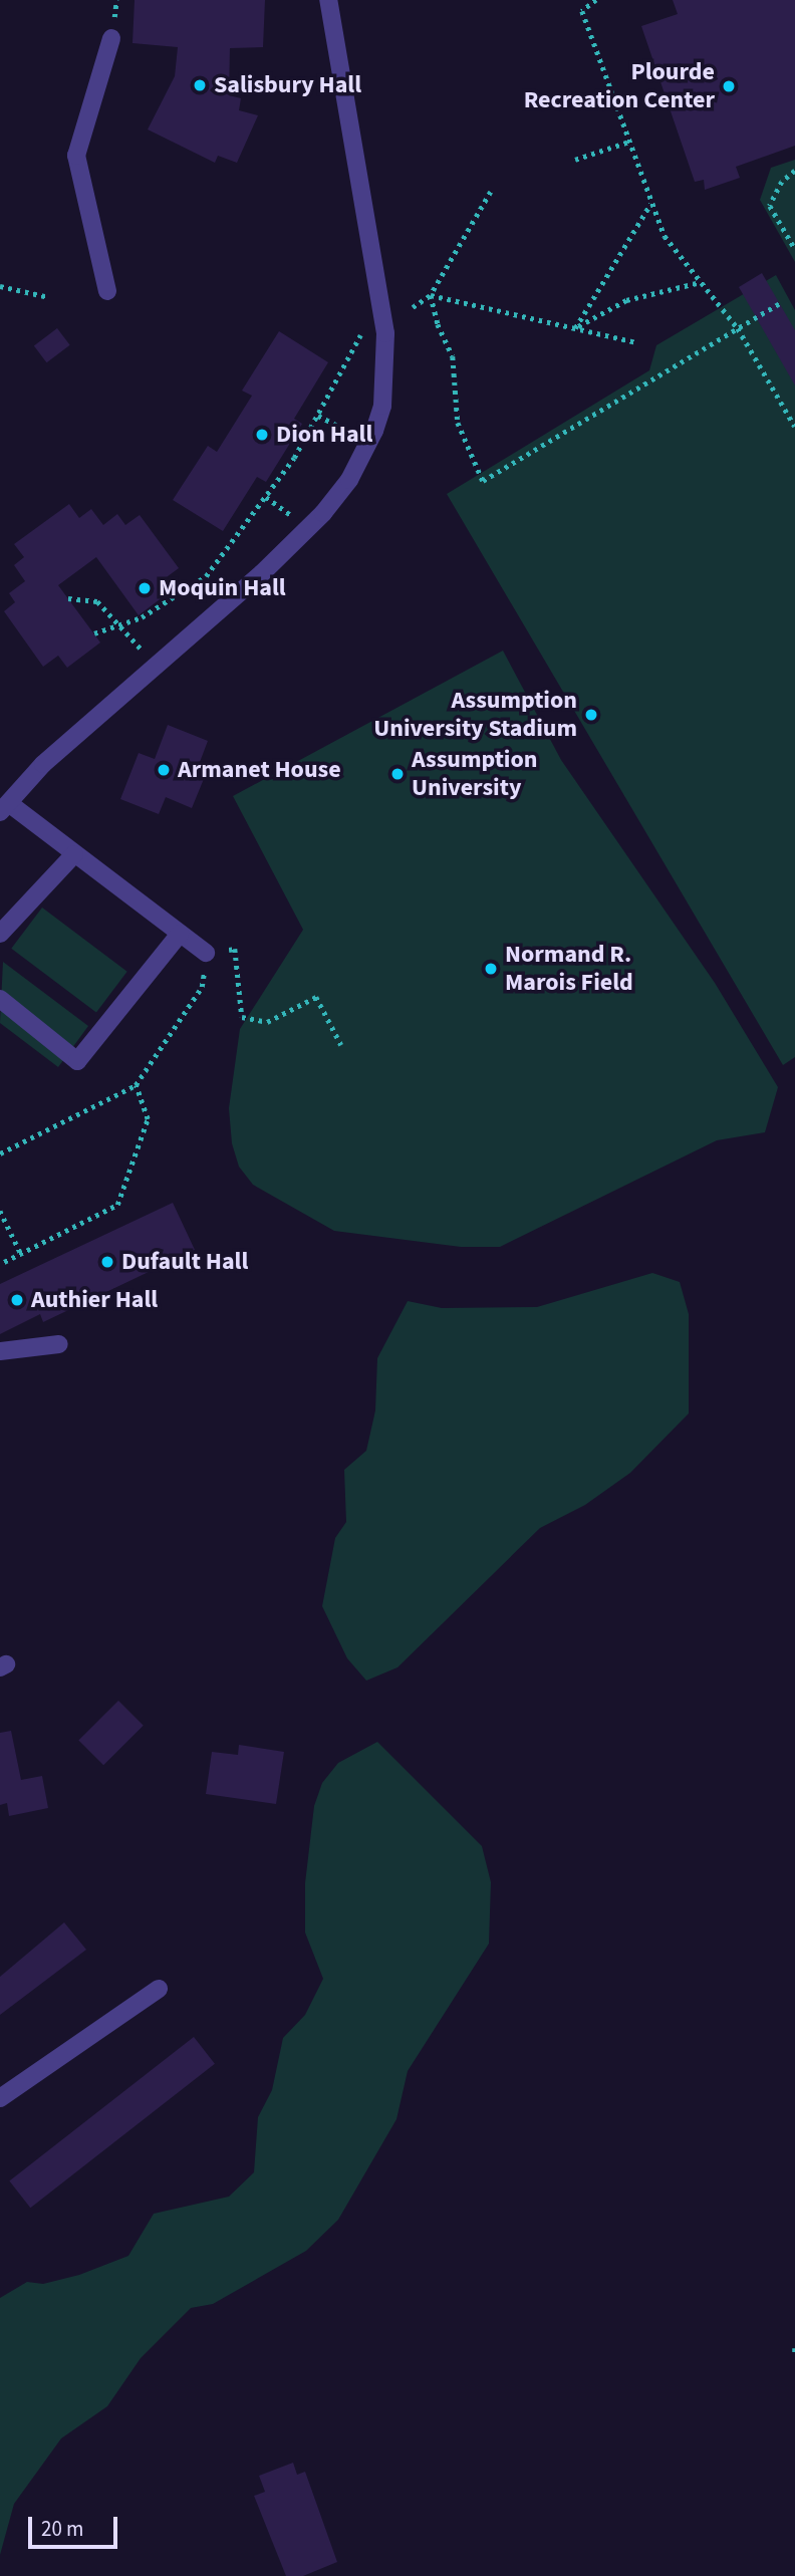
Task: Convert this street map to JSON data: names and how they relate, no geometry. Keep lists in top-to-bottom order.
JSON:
{
  "places": [
    "Salisbury Hall",
    "Plourde Recreation Center",
    "Dion Hall",
    "Moquin Hall",
    "Assumption University Stadium",
    "Armanet House",
    "Assumption University",
    "Normand R. Marois Field",
    "Dufault Hall",
    "Authier Hall"
  ],
  "scale_bar": "20 m"
}
